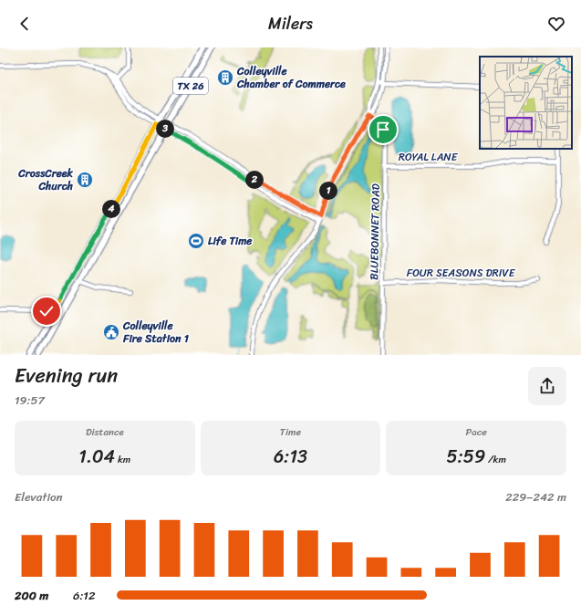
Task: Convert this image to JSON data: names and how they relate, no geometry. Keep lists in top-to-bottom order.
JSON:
{
  "streets": {
    "main road": ["TX 26"],
    "street": ["ROYAL LANE", "BLUEBONNET ROAD", "FOUR SEASONS DRIVE"]
  },
  "crossings": [
    ["ROYAL LANE", "BLUEBONNET ROAD"],
    ["BLUEBONNET ROAD", "FOUR SEASONS DRIVE"]
  ],
  "places": {
    "building": ["Colleyville Chamber of Commerce", "CrossCreek Church"],
    "sports": ["Life Time"],
    "public building": ["Colleyville Fire Station 1"]
  },
  "page": {
    "header": "Milers",
    "pins": [
      "3",
      "2",
      "1",
      "4"
    ],
    "heading": ["Evening run", "19:57"],
    "stats": [
      ["Distance", "1.04 km"],
      ["Time", "6:13"],
      ["Pace", "5:59 /km"]
    ],
    "chart": ["Elevation", "229–242 m"],
    "list": [
      {
        "name": "200 m",
        "note": "6:12"
      }
    ]
  }
}
